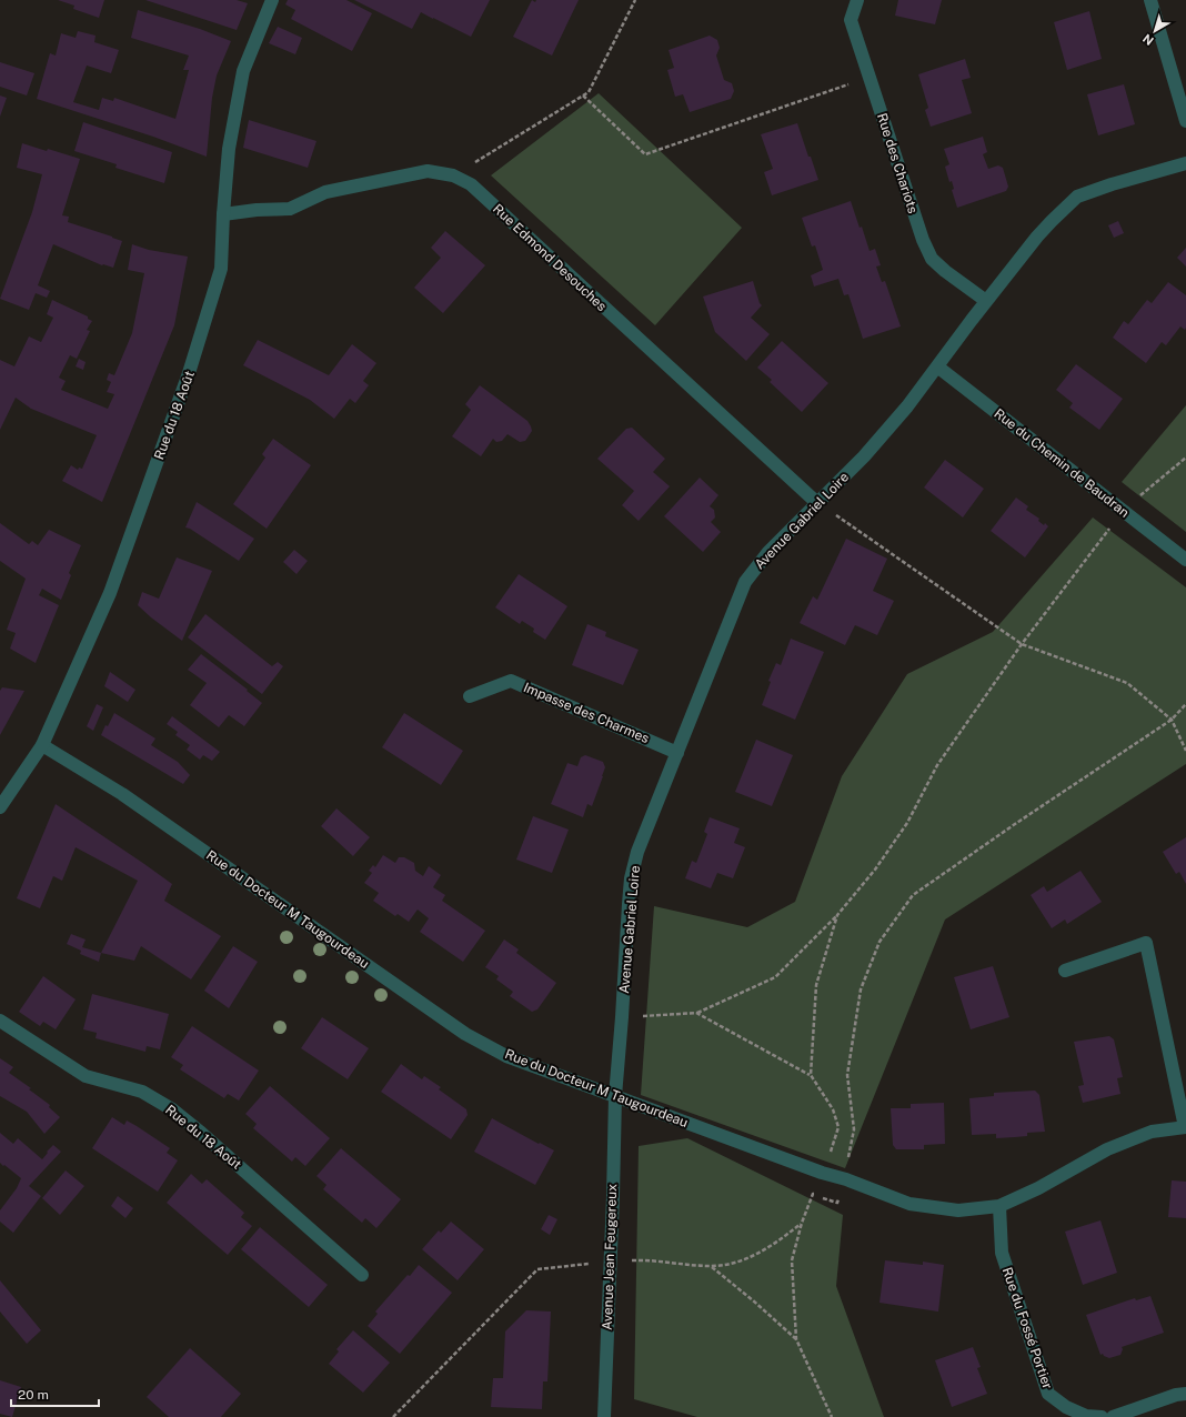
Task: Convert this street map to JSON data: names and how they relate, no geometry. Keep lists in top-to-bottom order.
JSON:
{
  "streets": {
    "street": [
      "Rue des Chariots",
      "Rue Edmond Desouches",
      "Rue du 18 Août",
      "Rue du Chemin de Baudran",
      "Avenue Gabriel Loire",
      "Impasse des Charmes",
      "Rue du Docteur M Taugourdeau",
      "Avenue Jean Feugereux",
      "Rue du Fossé Portier"
    ]
  },
  "crossings": [
    ["Rue des Chariots", "Avenue Gabriel Loire"],
    ["Rue Edmond Desouches", "Rue du 18 Août"],
    ["Rue Edmond Desouches", "Avenue Gabriel Loire"],
    ["Rue du 18 Août", "Rue du Docteur M Taugourdeau"],
    ["Rue du Chemin de Baudran", "Avenue Gabriel Loire"],
    ["Avenue Gabriel Loire", "Impasse des Charmes"],
    ["Avenue Gabriel Loire", "Rue du Docteur M Taugourdeau"],
    ["Avenue Gabriel Loire", "Avenue Jean Feugereux"],
    ["Rue du Docteur M Taugourdeau", "Avenue Jean Feugereux"],
    ["Rue du Docteur M Taugourdeau", "Rue du Fossé Portier"]
  ],
  "scale_bar": "20 m",
  "north": "bottom left"
}
